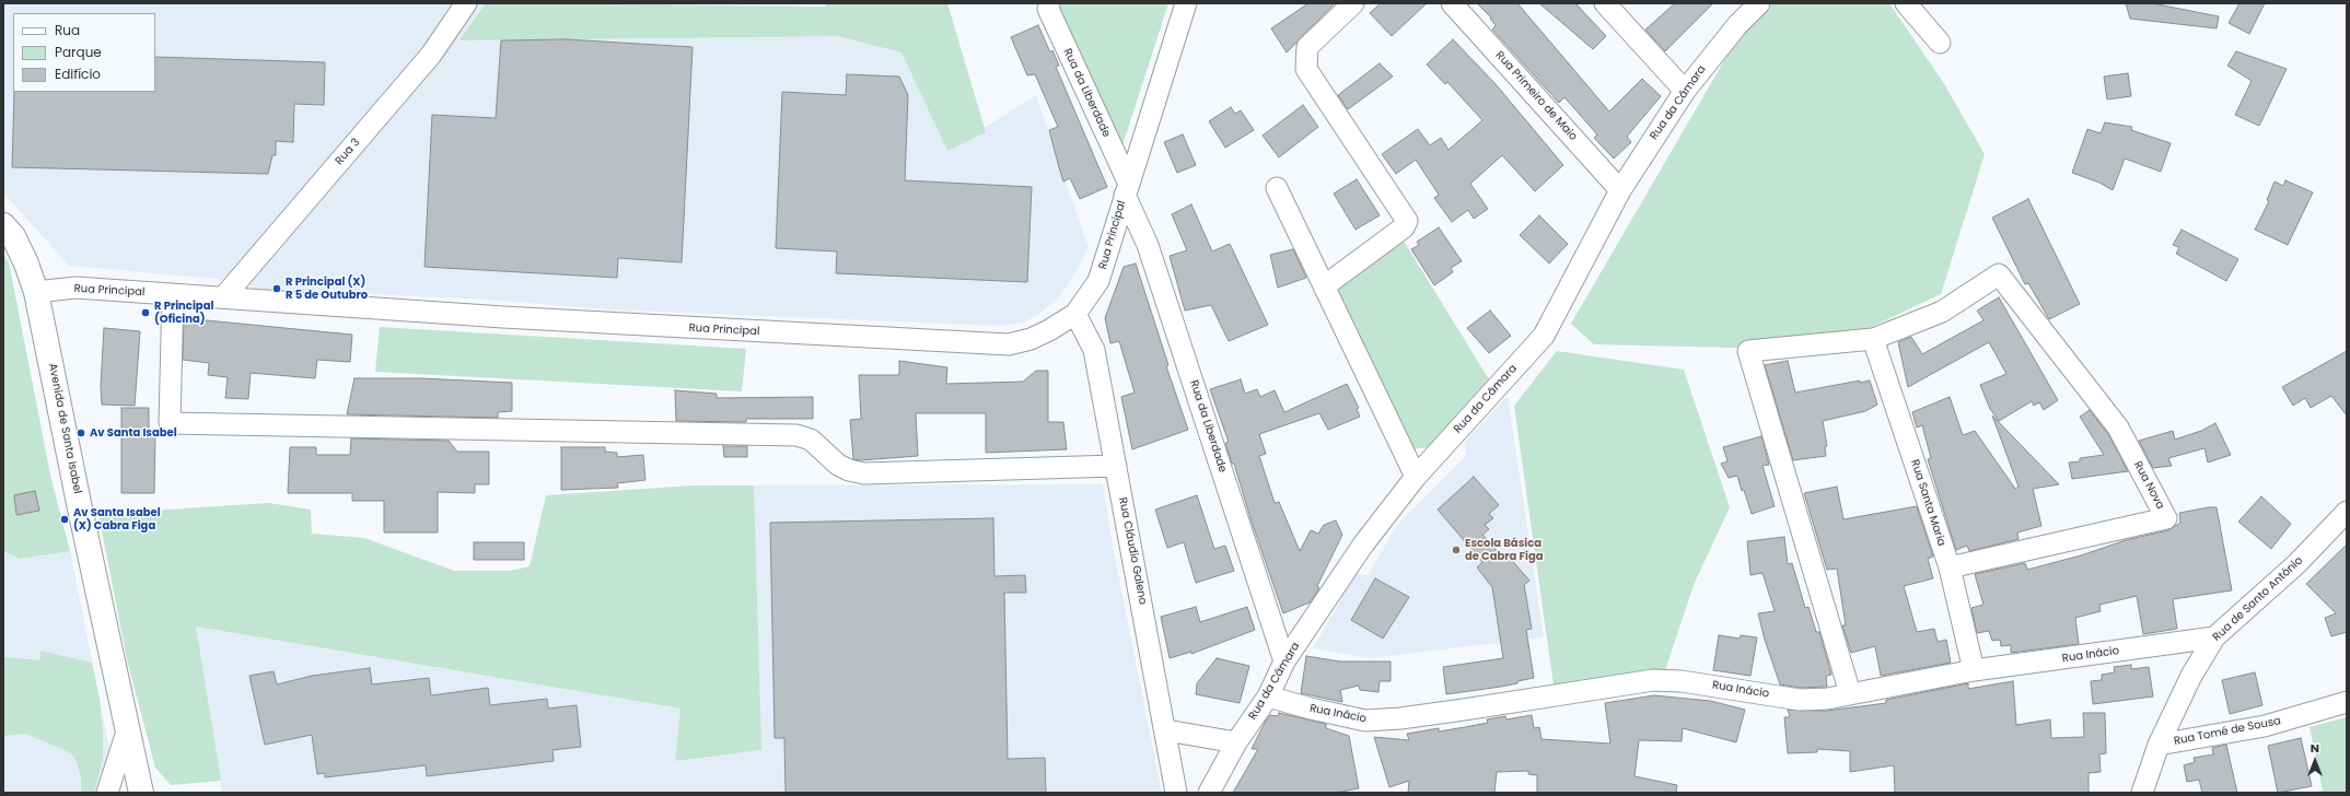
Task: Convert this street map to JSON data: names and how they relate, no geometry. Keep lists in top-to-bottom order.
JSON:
{
  "streets": {
    "main road": ["Avenida de Santa Isabel"],
    "street": [
      "Rua da Liberdade",
      "Rua Primeiro de Maio",
      "Rua da Câmara",
      "Rua 3",
      "Rua Principal",
      "Rua Nova",
      "Rua Santa Maria",
      "Rua Cláudio Galeno",
      "Rua de Santo António",
      "Rua Inácio",
      "Rua Tomé de Sousa"
    ]
  },
  "crossings": [
    ["Rua da Liberdade", "Rua da Câmara"],
    ["Rua da Liberdade", "Rua Principal"],
    ["Rua Primeiro de Maio", "Rua da Câmara"],
    ["Rua da Câmara", "Rua Inácio"],
    ["Rua 3", "Rua Principal"],
    ["Rua Principal", "Avenida de Santa Isabel"],
    ["Rua Principal", "Rua Cláudio Galeno"],
    ["Rua Nova", "Rua Santa Maria"],
    ["Rua Santa Maria", "Rua Inácio"],
    ["Rua de Santo António", "Rua Inácio"],
    ["Rua de Santo António", "Rua Tomé de Sousa"]
  ],
  "places": [
    "R Principal (X) R 5 de Outubro",
    "R Principal (Oficina)",
    "Av Santa Isabel",
    "Av Santa Isabel (X) Cabra Figa",
    "Escola Básica de Cabra Figa"
  ],
  "legend": ["Rua", "Parque", "Edifício"],
  "north": "top"
}
